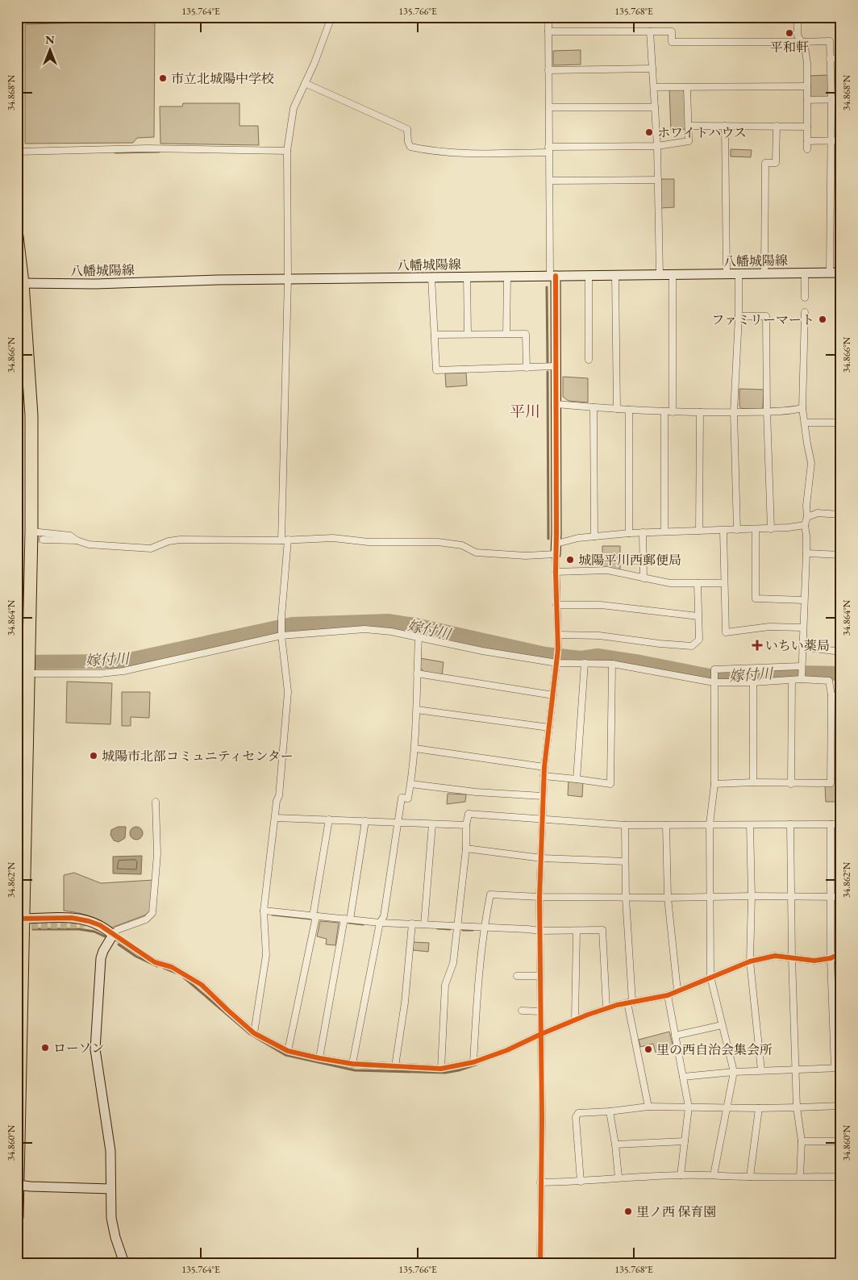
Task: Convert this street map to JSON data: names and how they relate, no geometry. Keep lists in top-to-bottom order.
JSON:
{
  "streets": {
    "main road": ["八幡城陽線"]
  },
  "districts": ["平川"],
  "water": ["嫁付川"],
  "places": {
    "other": [
      "平和軒",
      "市立北城陽中学校",
      "ホワイトハウス",
      "ファミリーマート",
      "城陽平川西郵便局",
      "城陽市北部コミュニティセンター",
      "ローソン",
      "里の西自治会集会所",
      "里ノ西 保育園"
    ],
    "health": ["いちい薬局"]
  },
  "north": "top",
  "coordinates": [
    "135.764°E",
    "135.766°E",
    "135.768°E",
    "34.868°N",
    "34.866°N",
    "34.864°N",
    "34.862°N",
    "34.860°N"
  ]
}
